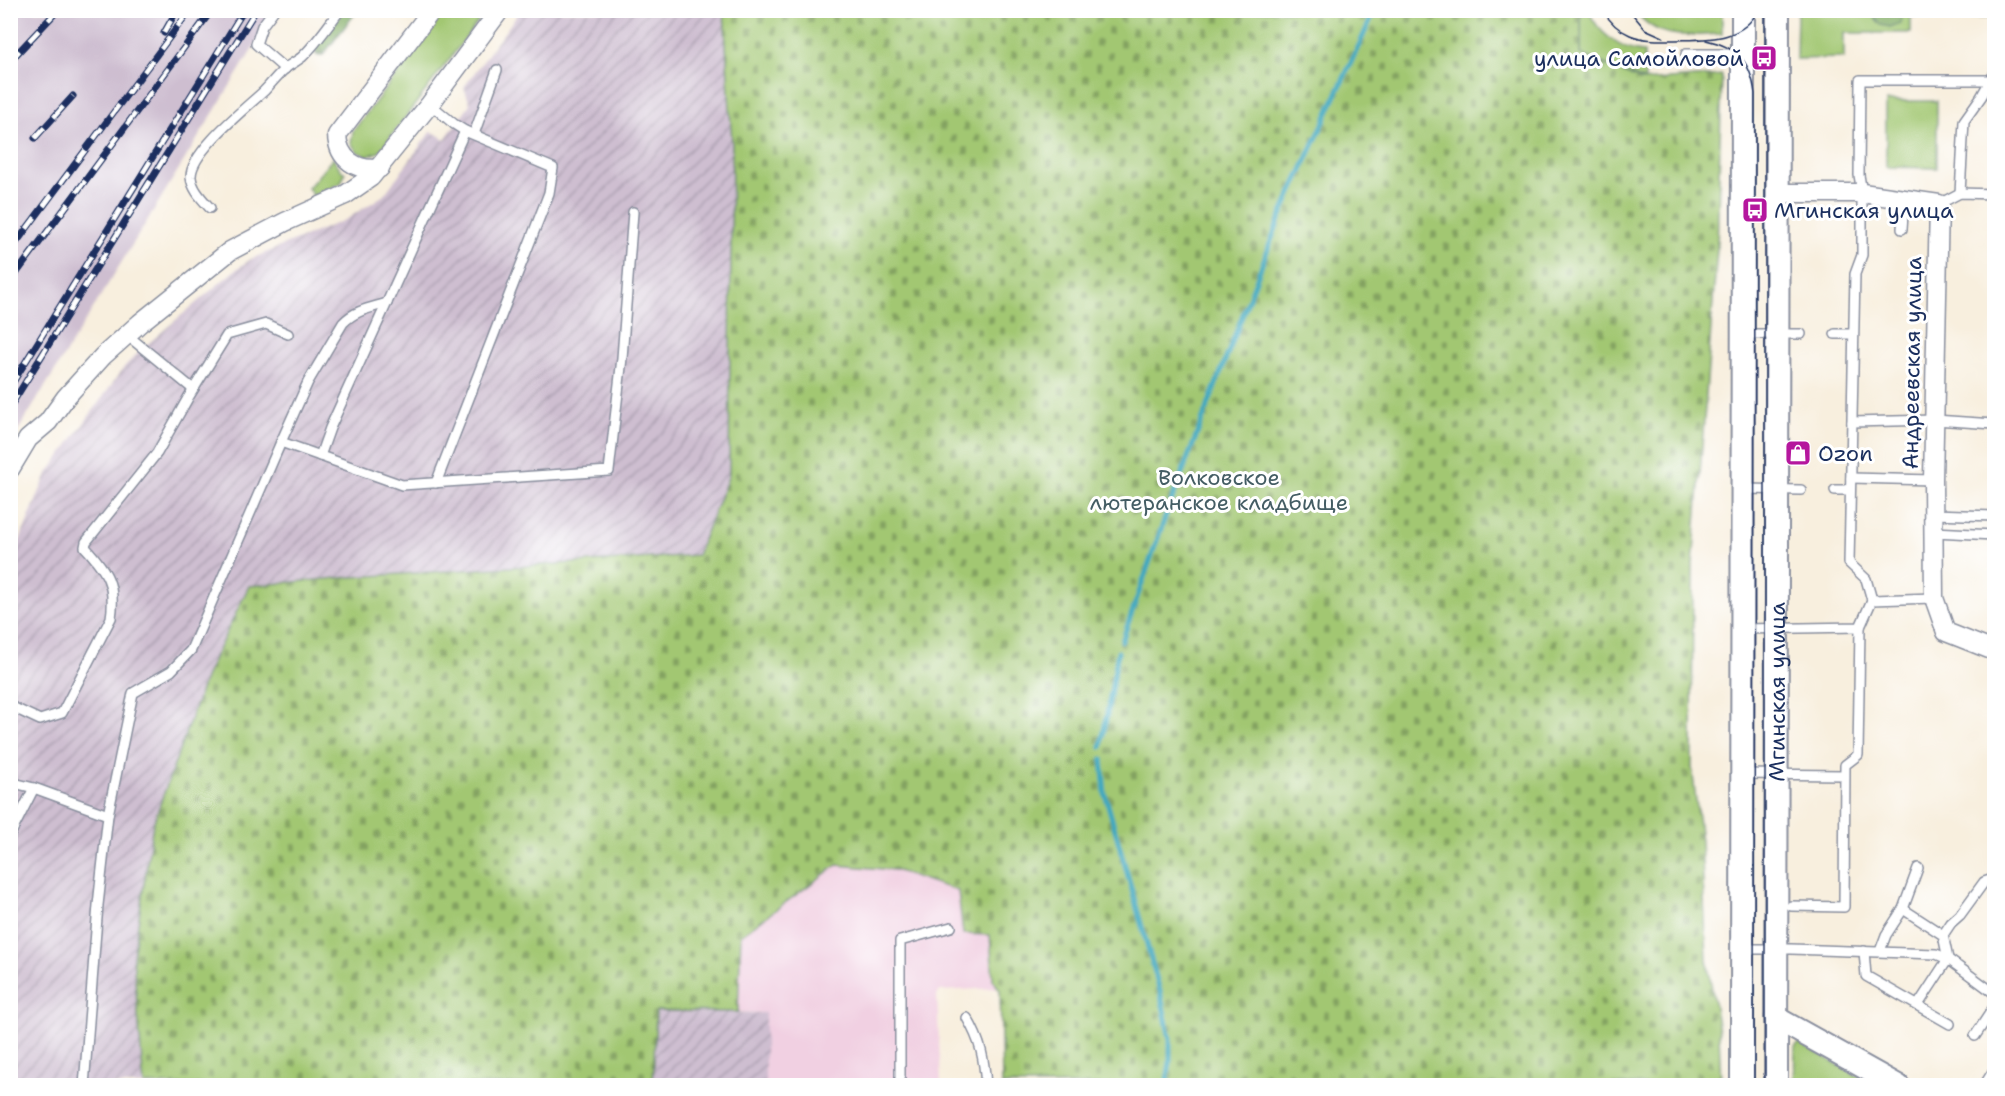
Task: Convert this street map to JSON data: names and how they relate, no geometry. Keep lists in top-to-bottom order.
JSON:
{
  "streets": {
    "street": ["Андреевская улица", "Мгинская улица"]
  },
  "parks": ["Волковское лютеранское кладбище"],
  "places": {
    "bus stop": ["улица Самойловой", "Мгинская улица"],
    "shop": ["Ozon"]
  }
}
